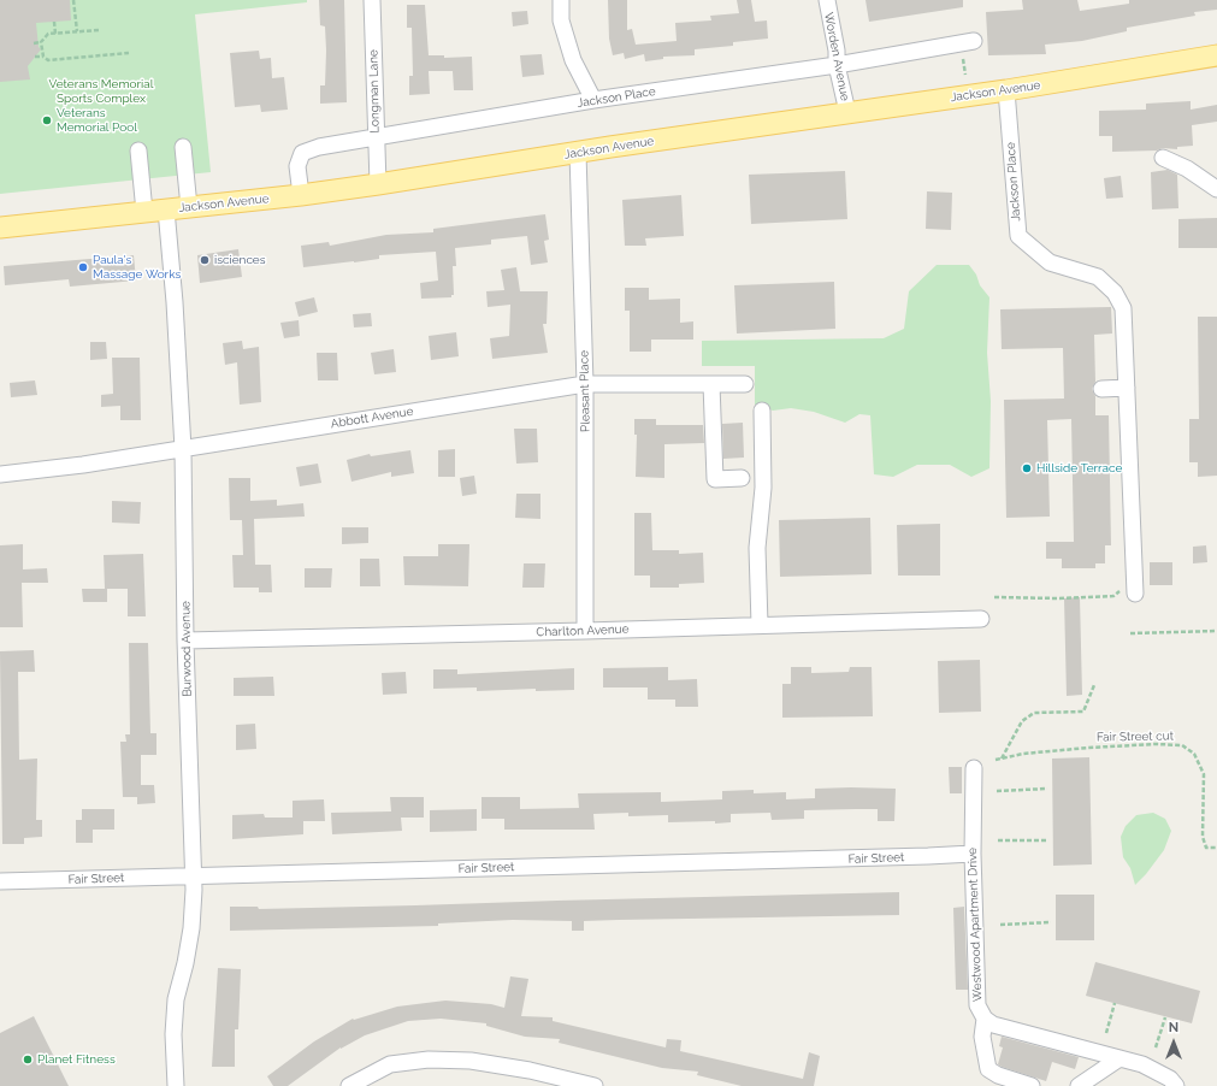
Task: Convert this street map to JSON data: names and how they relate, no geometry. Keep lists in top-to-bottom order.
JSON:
{
  "streets": {
    "main road": ["Jackson Avenue"],
    "street": [
      "Worden Avenue",
      "Longman Lane",
      "Jackson Place",
      "Pleasant Place",
      "Abbott Avenue",
      "Charlton Avenue",
      "Burwood Avenue",
      "Fair Street",
      "Westwood Apartment Drive"
    ],
    "path": ["Fair Street cut"]
  },
  "crossings": [
    ["Worden Avenue", "Jackson Avenue"],
    ["Worden Avenue", "Jackson Place"],
    ["Longman Lane", "Jackson Avenue"],
    ["Longman Lane", "Jackson Place"],
    ["Jackson Avenue", "Jackson Place"],
    ["Jackson Avenue", "Pleasant Place"],
    ["Jackson Avenue", "Burwood Avenue"],
    ["Pleasant Place", "Abbott Avenue"],
    ["Pleasant Place", "Charlton Avenue"],
    ["Abbott Avenue", "Burwood Avenue"],
    ["Charlton Avenue", "Burwood Avenue"],
    ["Burwood Avenue", "Fair Street"],
    ["Fair Street", "Westwood Apartment Drive"]
  ],
  "parks": ["Veterans Memorial Sports Complex"],
  "places": [
    "Veterans Memorial Pool",
    "isciences",
    "Paula's Massage Works",
    "Hillside Terrace",
    "Planet Fitness"
  ],
  "north": "top"
}
